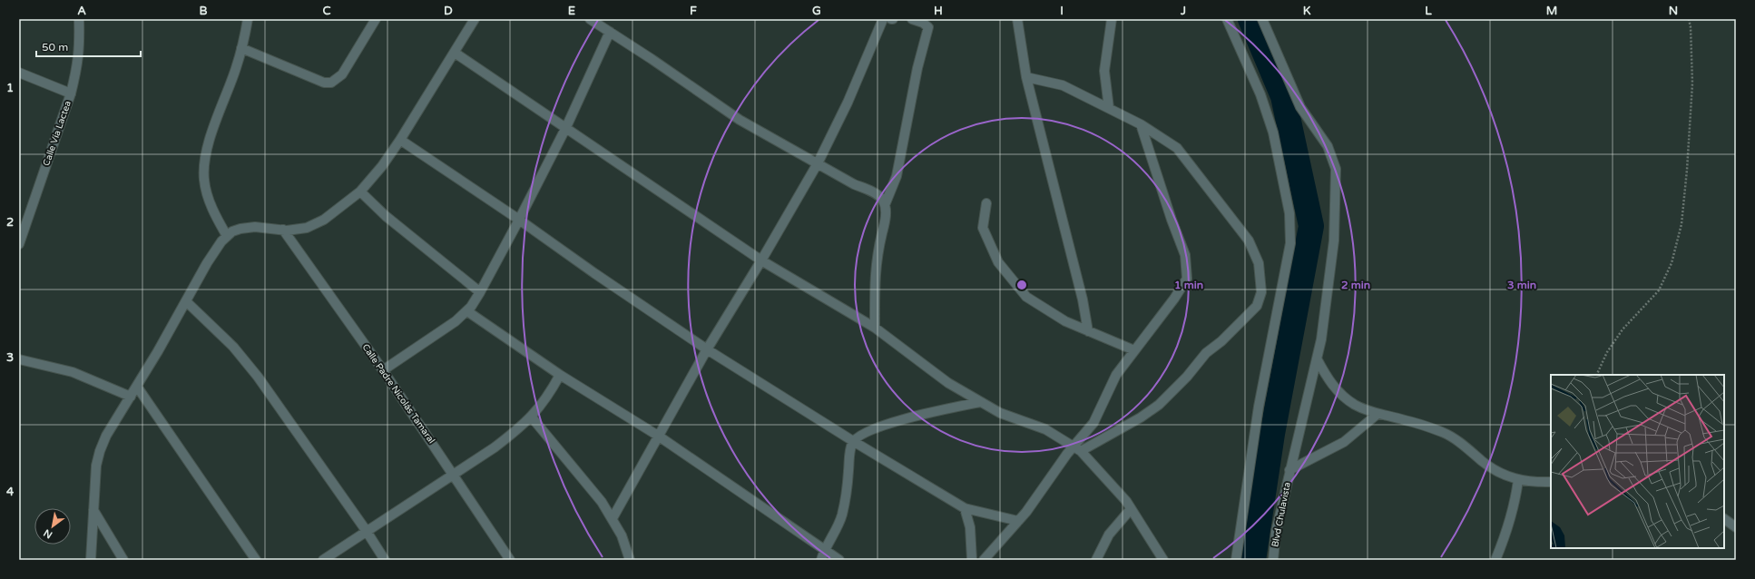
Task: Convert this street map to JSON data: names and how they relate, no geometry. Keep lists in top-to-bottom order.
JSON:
{
  "streets": {
    "street": ["Calle Vía Lactea", "Calle Padre Nicolás Tamaral", "Blvd Chulavista"]
  },
  "scale_bar": "50 m",
  "north": "bottom left",
  "grid": {
    "columns": [
      "A",
      "B",
      "C",
      "D",
      "E",
      "F",
      "G",
      "H",
      "I",
      "J",
      "K",
      "L",
      "M",
      "N"
    ],
    "rows": [
      "1",
      "2",
      "3",
      "4"
    ]
  },
  "rings": ["1 min", "2 min", "3 min"]
}
